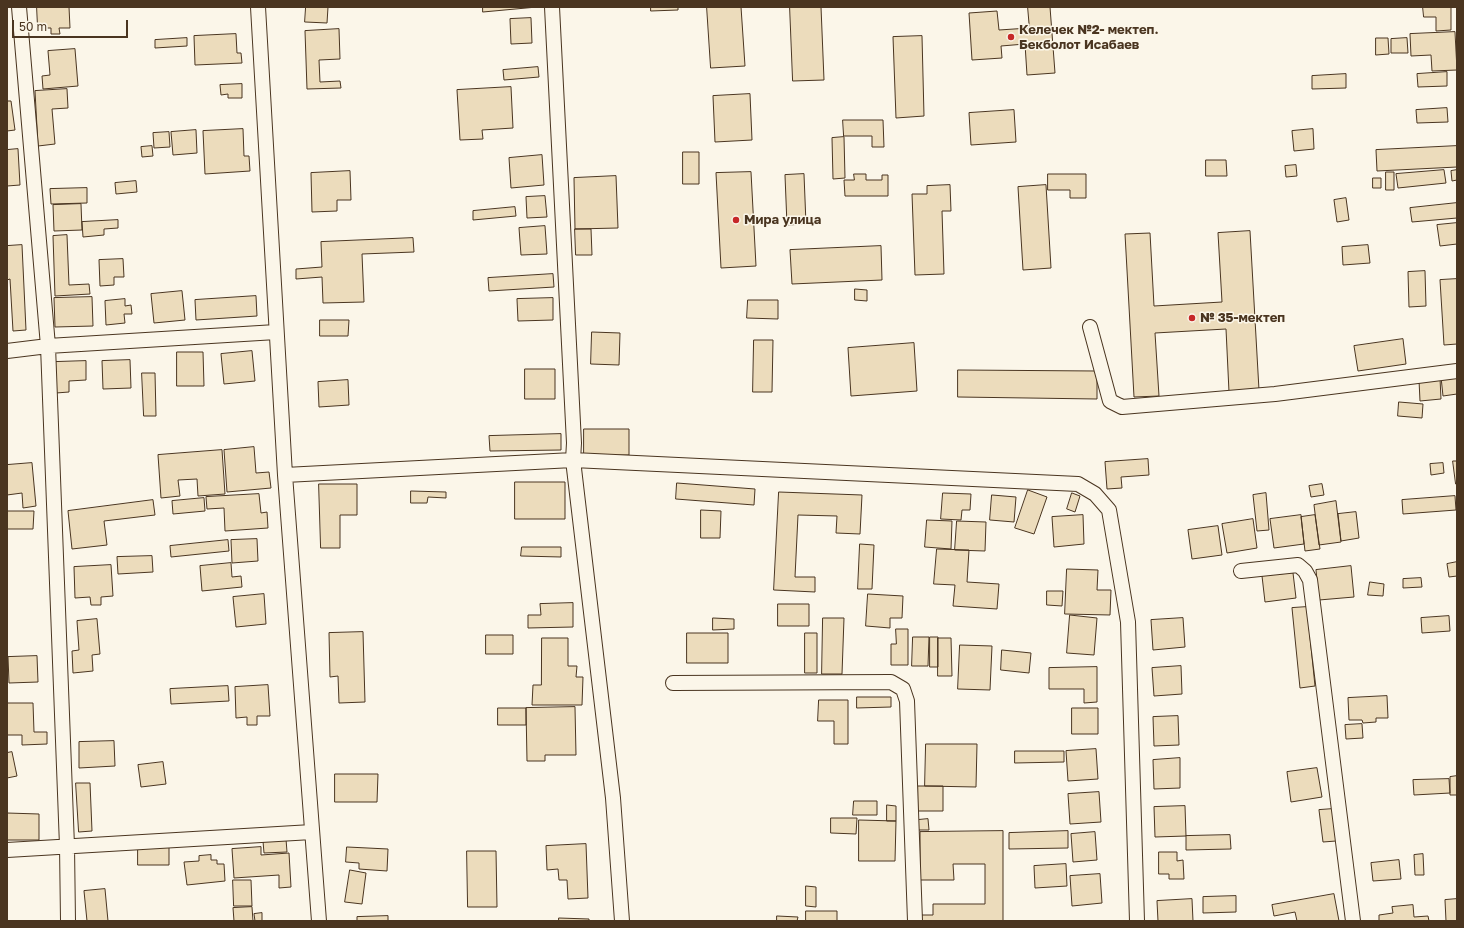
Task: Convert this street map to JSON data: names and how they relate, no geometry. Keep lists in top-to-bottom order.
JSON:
{
  "places": ["Келечек №2- мектеп. Бекболот Исабаев", "Мира улица", "№ 35-мектеп"],
  "scale_bar": "50 m"
}
